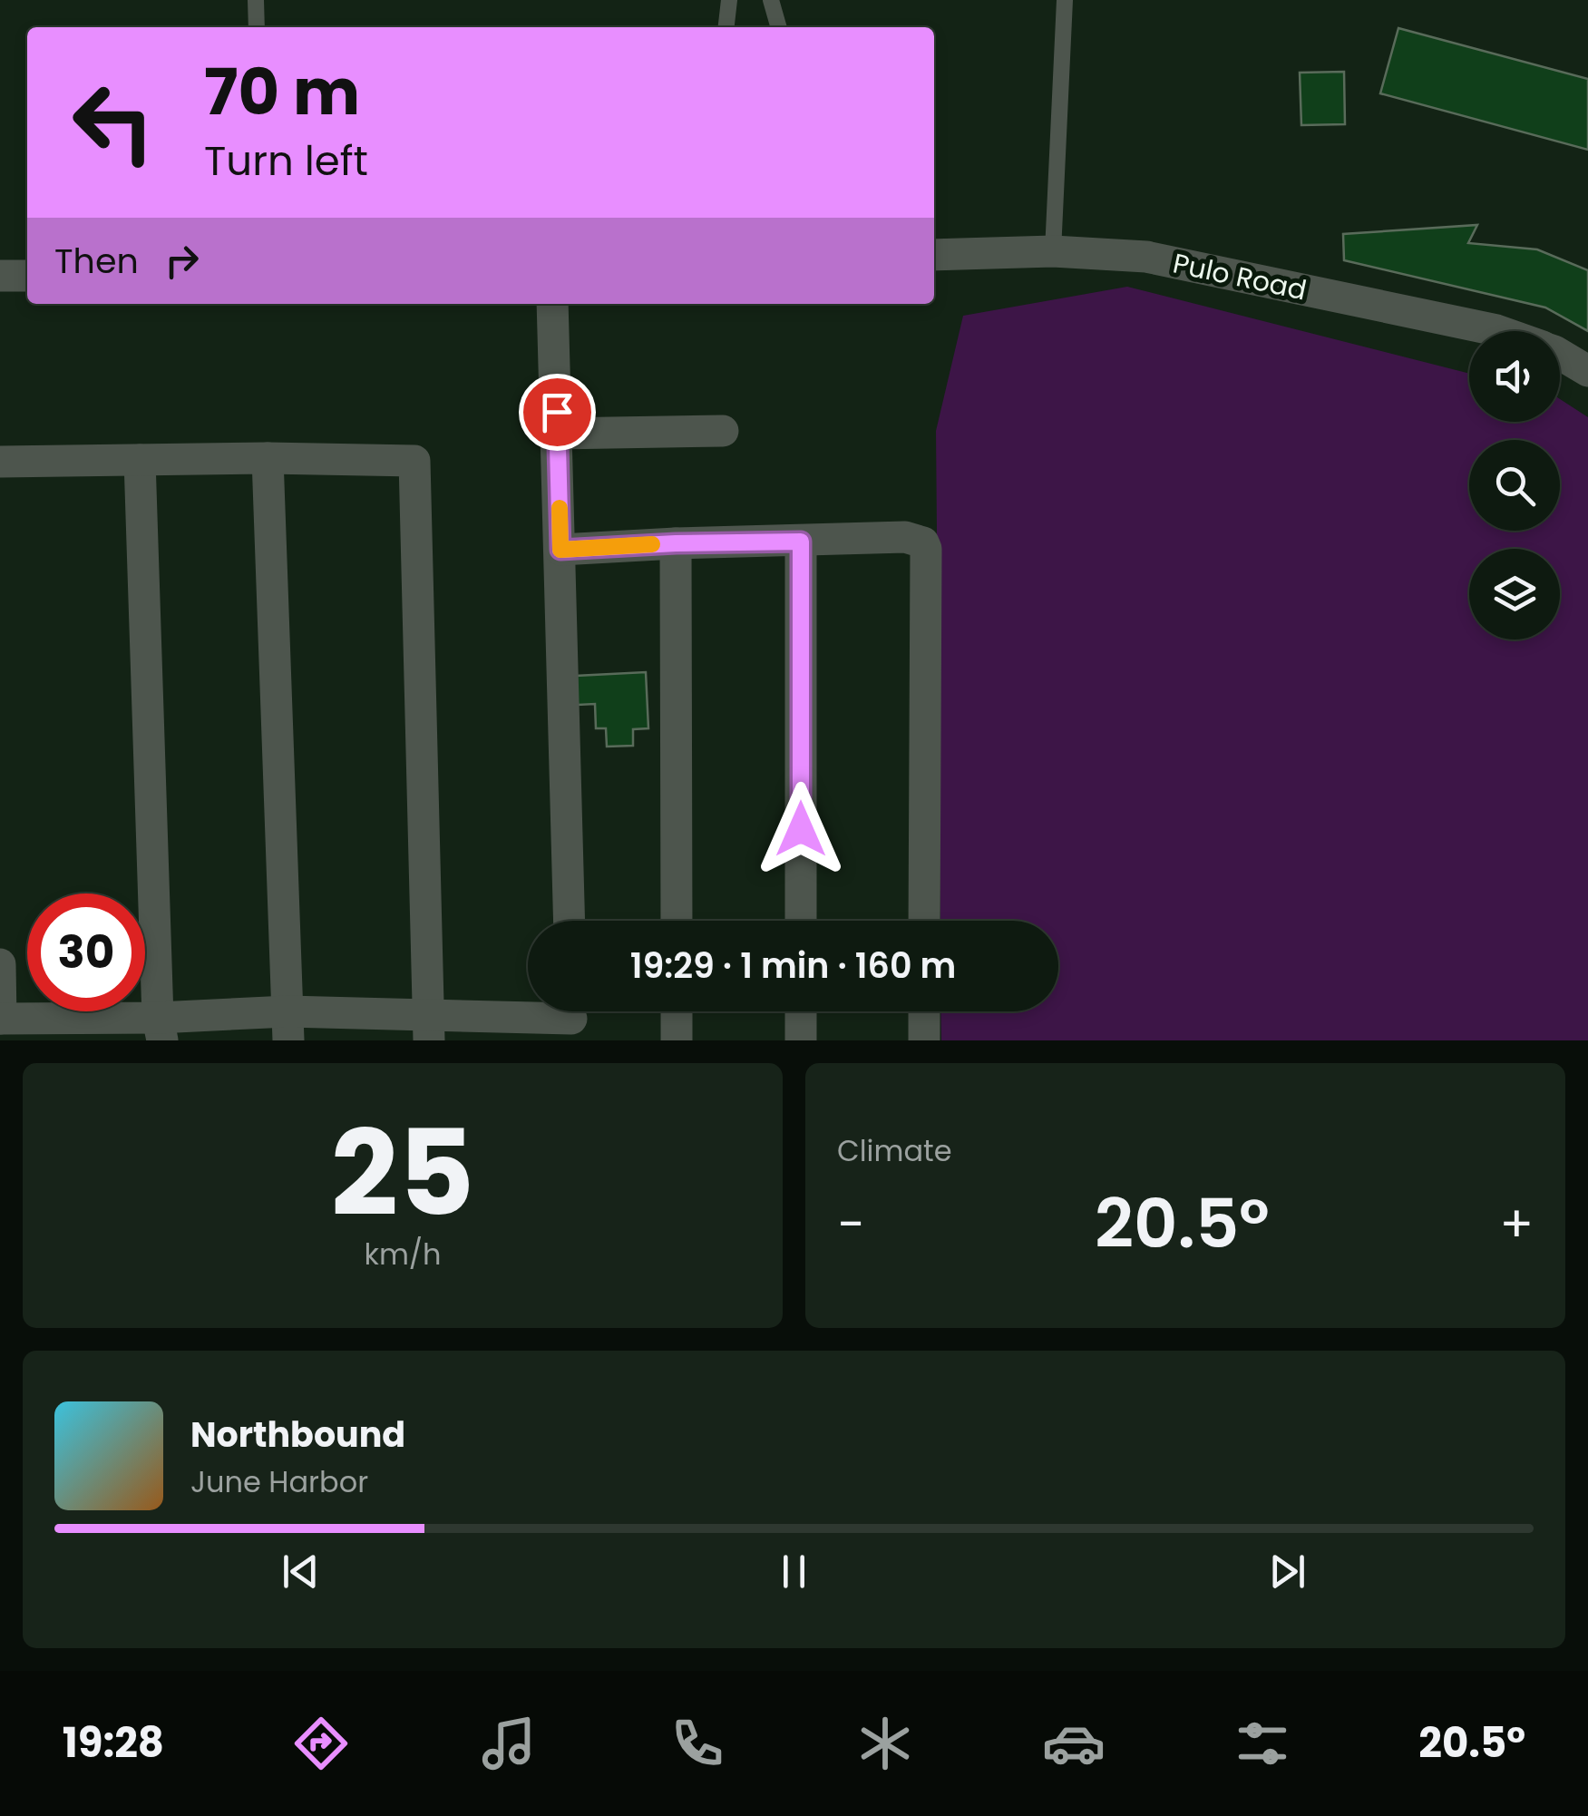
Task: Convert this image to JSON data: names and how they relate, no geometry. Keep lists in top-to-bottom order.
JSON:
{
  "streets": {
    "street": ["Pulo Road"]
  },
  "page": {
    "turn": ["70 m", "Turn left"],
    "then": "Then",
    "limit": "30",
    "trip": "19:29 · 1 min · 160 m",
    "tile": [
      ["25", "km/h"],
      "Climate"
    ],
    "heat": ["−", "20.5°", "+"],
    "song": ["Northbound", "June Harbor"],
    "tabs": ["19:28", "20.5°"]
  }
}
